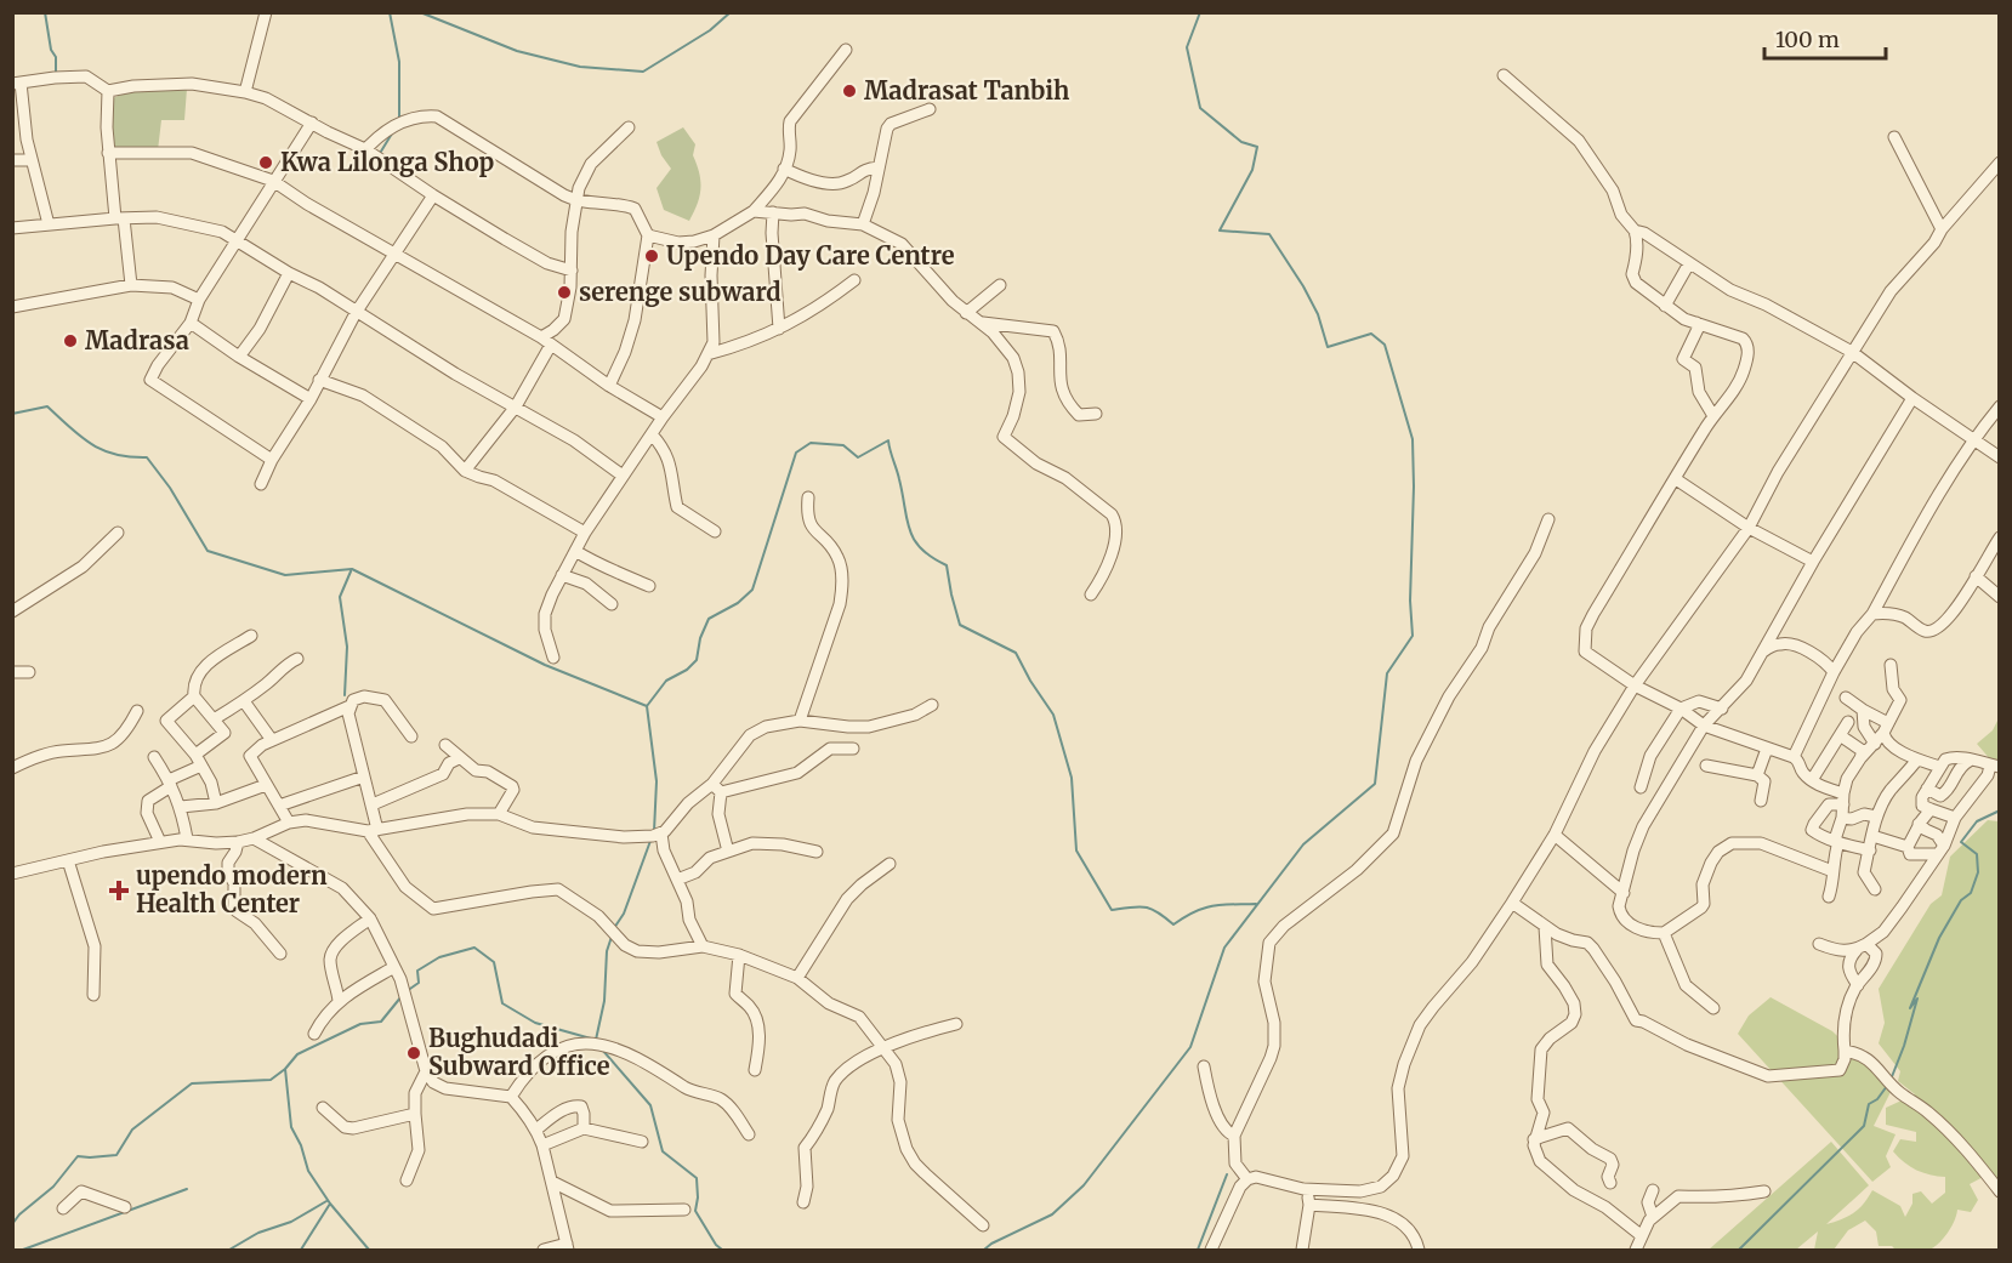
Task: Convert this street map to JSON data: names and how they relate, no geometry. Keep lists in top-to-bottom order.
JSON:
{
  "places": {
    "other": [
      "Madrasat Tanbih",
      "Kwa Lilonga Shop",
      "Upendo Day Care Centre",
      "serenge subward",
      "Madrasa",
      "Bughudadi Subward Office"
    ],
    "health": ["upendo modern Health Center"]
  },
  "scale_bar": "100 m"
}
